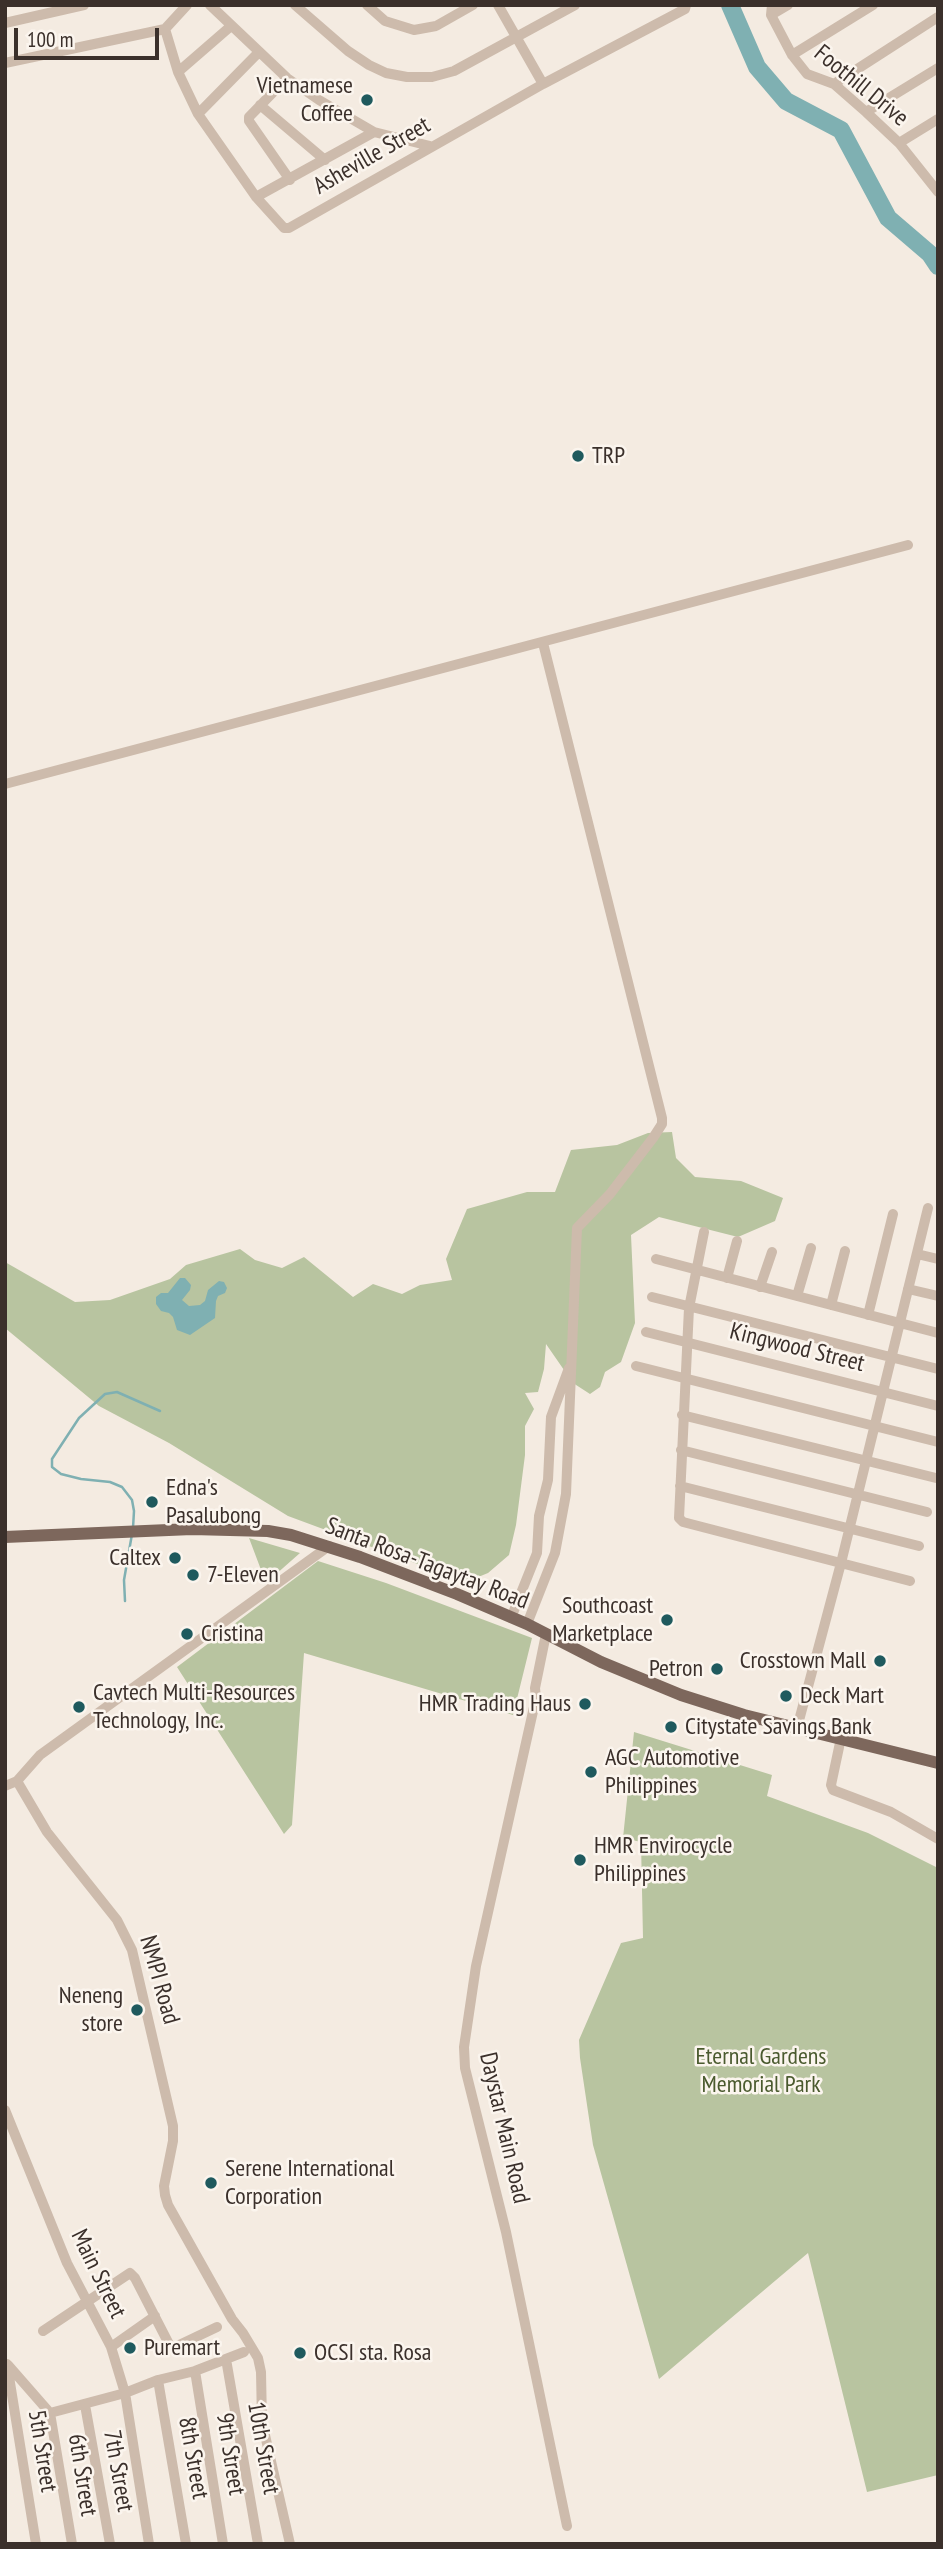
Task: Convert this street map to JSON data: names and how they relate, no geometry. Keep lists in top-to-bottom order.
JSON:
{
  "streets": {
    "main road": ["Santa Rosa-Tagaytay Road"],
    "street": [
      "Foothill Drive",
      "Asheville Street",
      "Kingwood Street",
      "NMPI Road",
      "Daystar Main Road",
      "Main Street",
      "10th Street",
      "5th Street",
      "9th Street",
      "8th Street",
      "7th Street",
      "6th Street"
    ]
  },
  "crossings": [
    ["Santa Rosa-Tagaytay Road", "Daystar Main Road"]
  ],
  "parks": ["Eternal Gardens Memorial Park"],
  "places": [
    "Vietnamese Coffee",
    "TRP",
    "Edna's Pasalubong",
    "Caltex",
    "7-Eleven",
    "Southcoast Marketplace",
    "Cristina",
    "Crosstown Mall",
    "Petron",
    "Deck Mart",
    "HMR Trading Haus",
    "Cavtech Multi-Resources Technology, Inc.",
    "Citystate Savings Bank",
    "AGC Automotive Philippines",
    "HMR Envirocycle Philippines",
    "Neneng store",
    "Serene International Corporation",
    "Puremart",
    "OCSI sta. Rosa"
  ],
  "scale_bar": "100 m"
}
